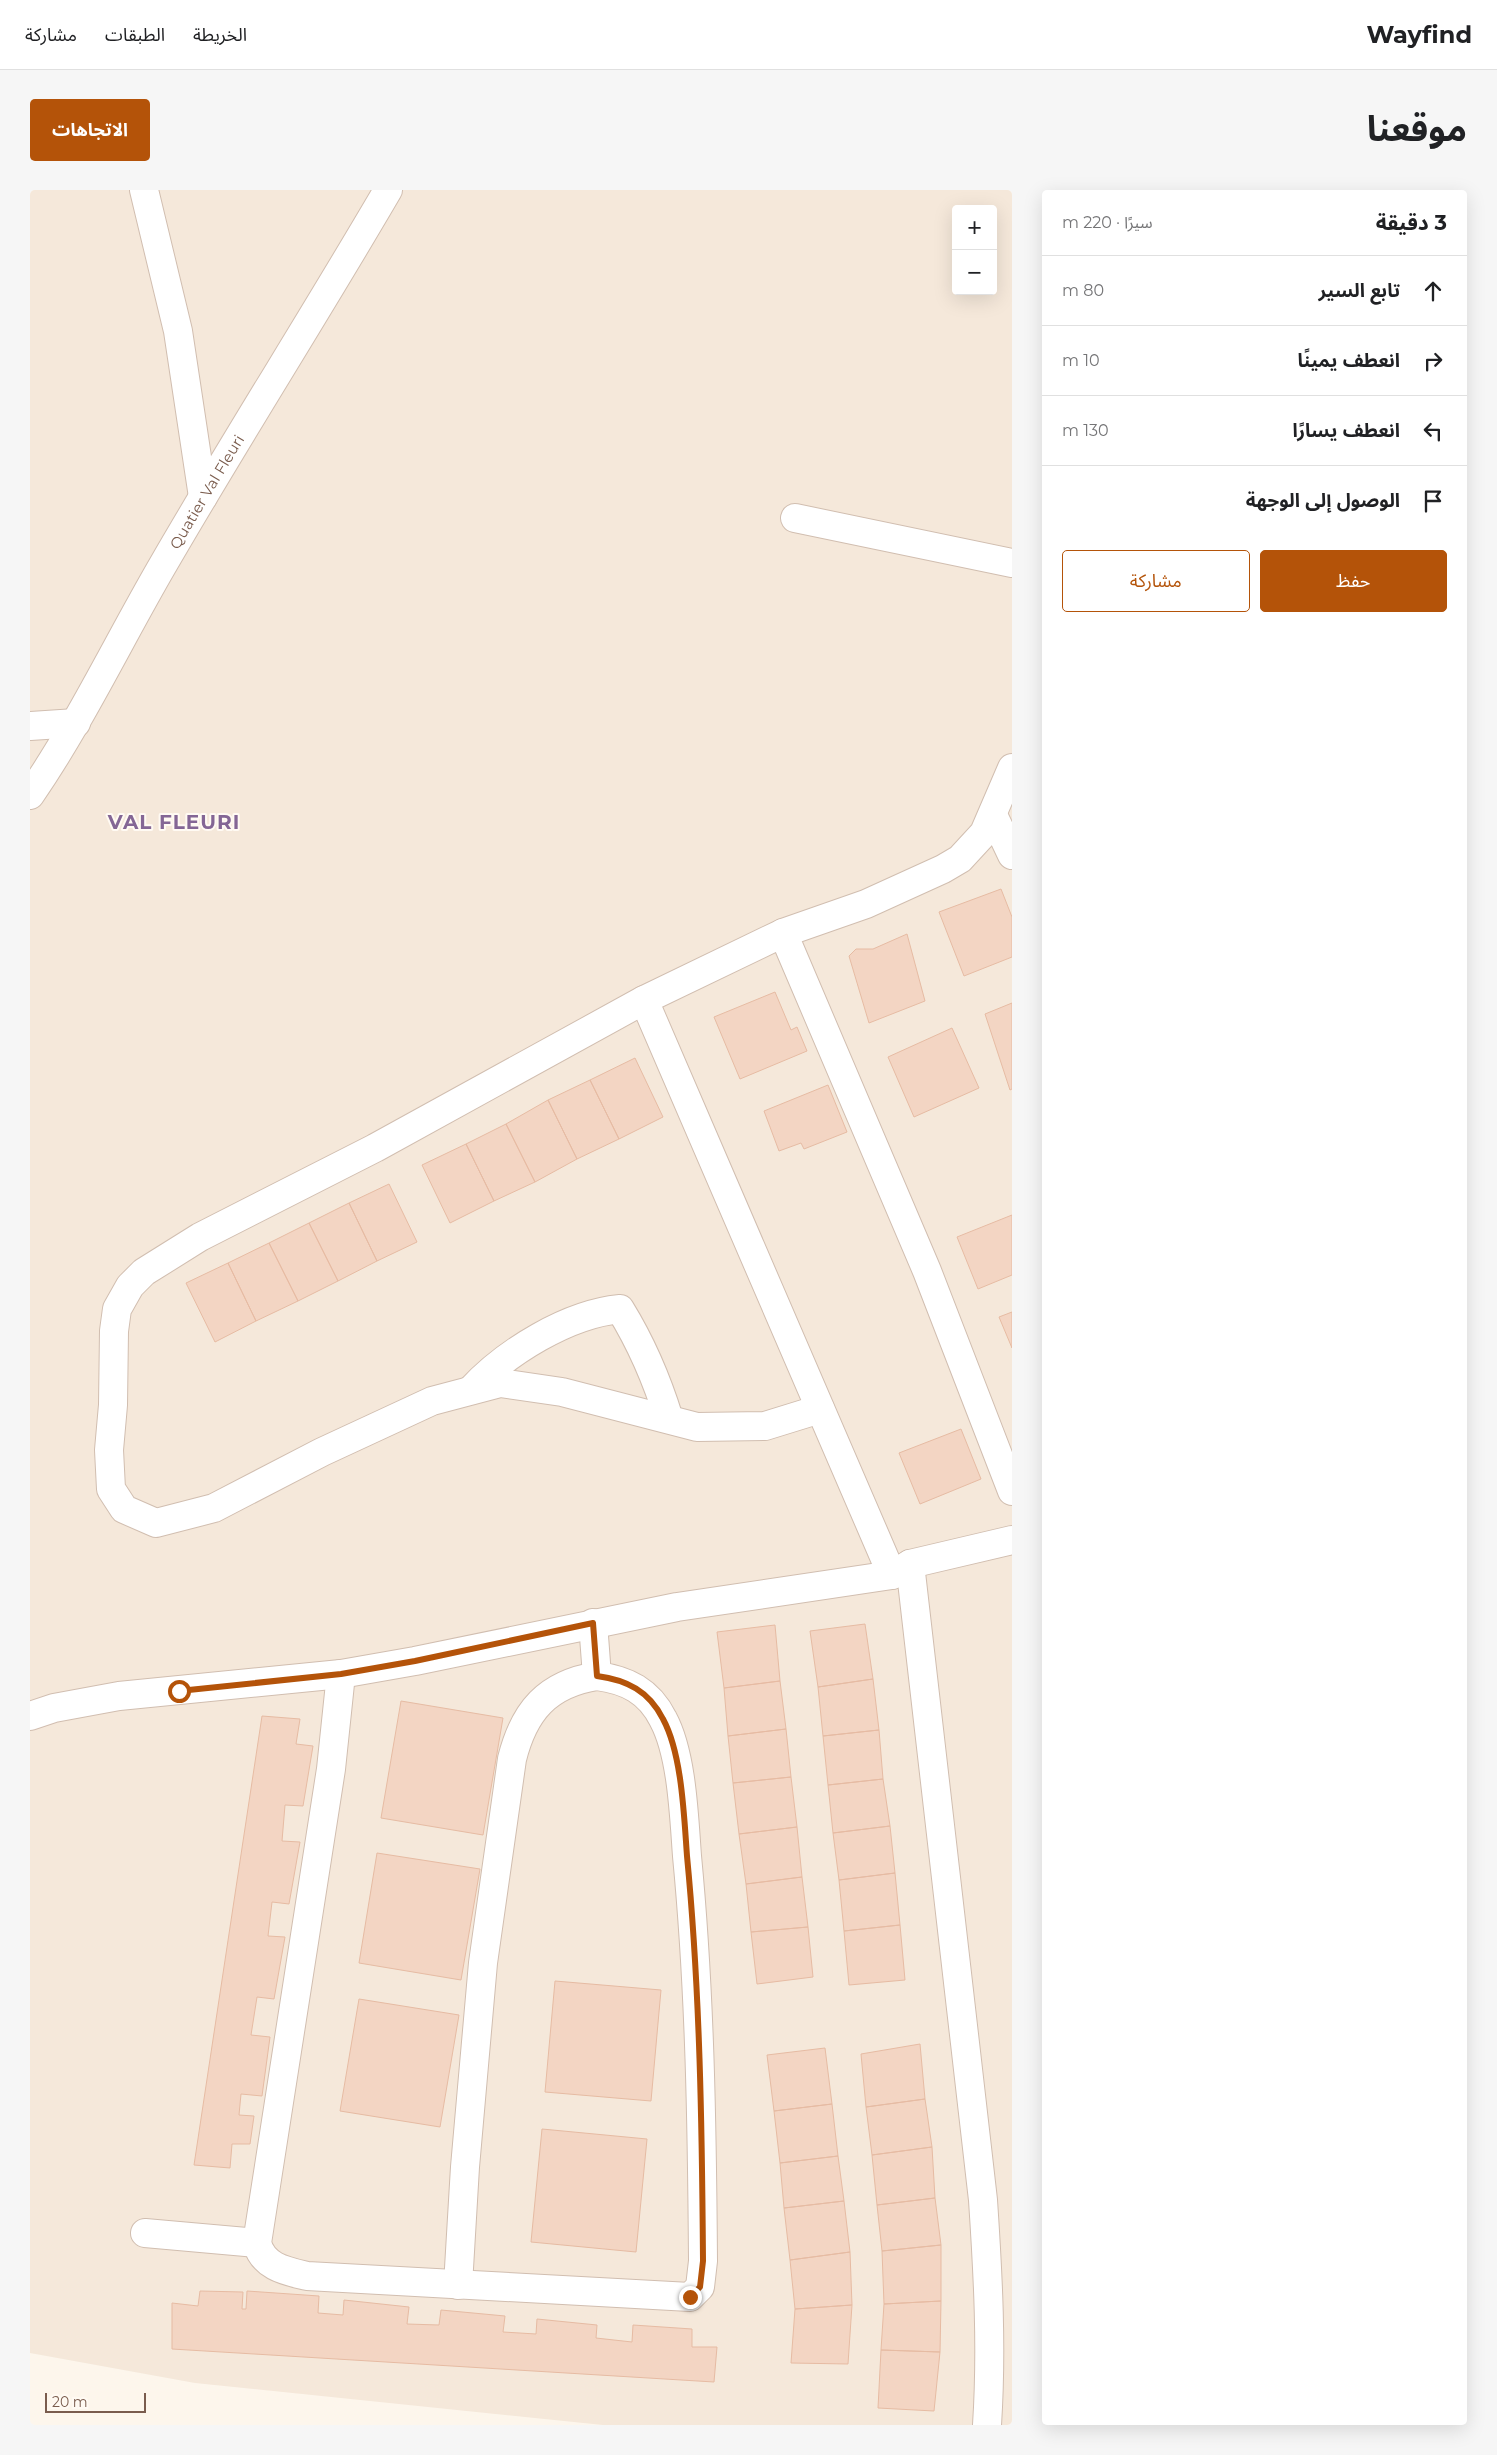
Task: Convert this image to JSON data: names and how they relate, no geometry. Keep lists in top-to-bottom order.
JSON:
{
  "streets": {
    "street": ["Quatier Val Fleuri"]
  },
  "districts": ["VAL FLEURI"],
  "scale_bar": "20 m",
  "page": {
    "header": "Wayfind",
    "nav": ["الخريطة", "الطبقات", "مشاركة"],
    "title": "موقعنا",
    "buttons": [
      "الاتجاهات",
      ["حفظ", "مشاركة"]
    ],
    "heading": ["3 دقيقة", "سيرًا · 220 m"],
    "map_buttons": ["+", "−"],
    "list": [
      ["تابع السير", "80 m"],
      ["انعطف يمينًا", "10 m"],
      ["انعطف يسارًا", "130 m"],
      "الوصول إلى الوجهة"
    ],
    "scale": "20 m"
  }
}
